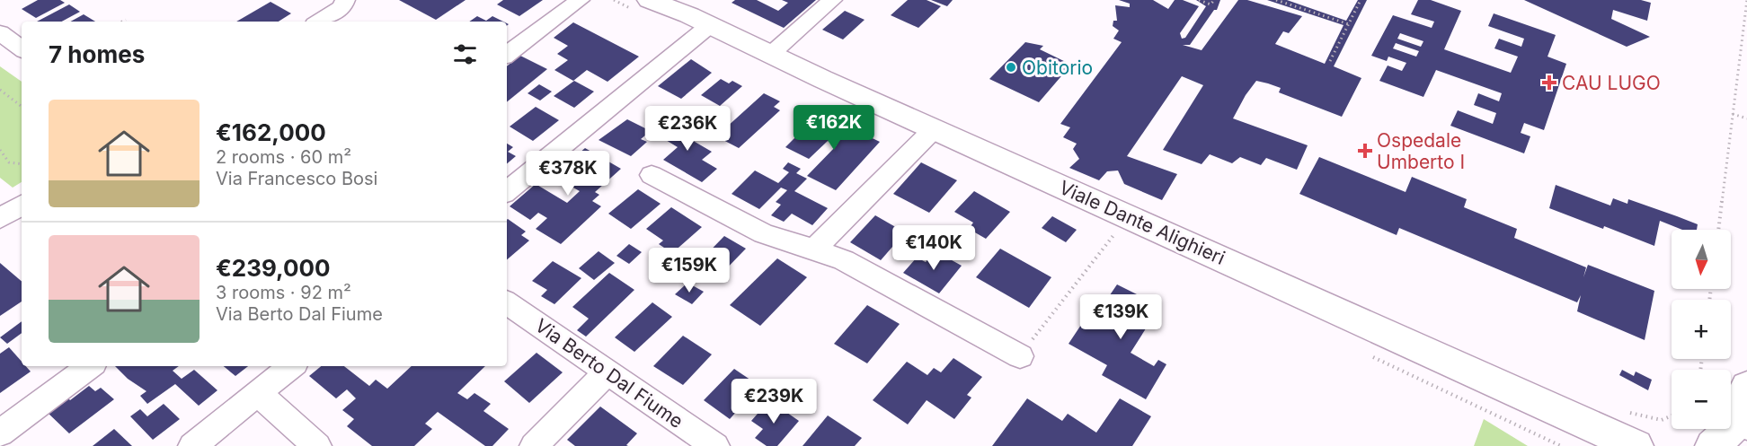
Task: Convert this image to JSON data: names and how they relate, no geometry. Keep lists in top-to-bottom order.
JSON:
{
  "streets": {
    "street": ["Viale Dante Alighieri", "Via Berto Dal Fiume"]
  },
  "places": {
    "other": ["Obitorio"],
    "health": ["CAU LUGO", "Ospedale Umberto I"]
  },
  "north": "bottom",
  "page": {
    "heading": "7 homes",
    "list": [
      {
        "name": "€162,000",
        "note": "2 rooms · 60 m² · Via Francesco Bosi"
      },
      {
        "name": "€239,000",
        "note": "3 rooms · 92 m² · Via Berto Dal Fiume"
      }
    ],
    "price": [
      "€162K",
      "€236K",
      "€378K",
      "€140K",
      "€159K",
      "€139K",
      "€239K"
    ],
    "map_buttons": ["+", "−"]
  }
}
